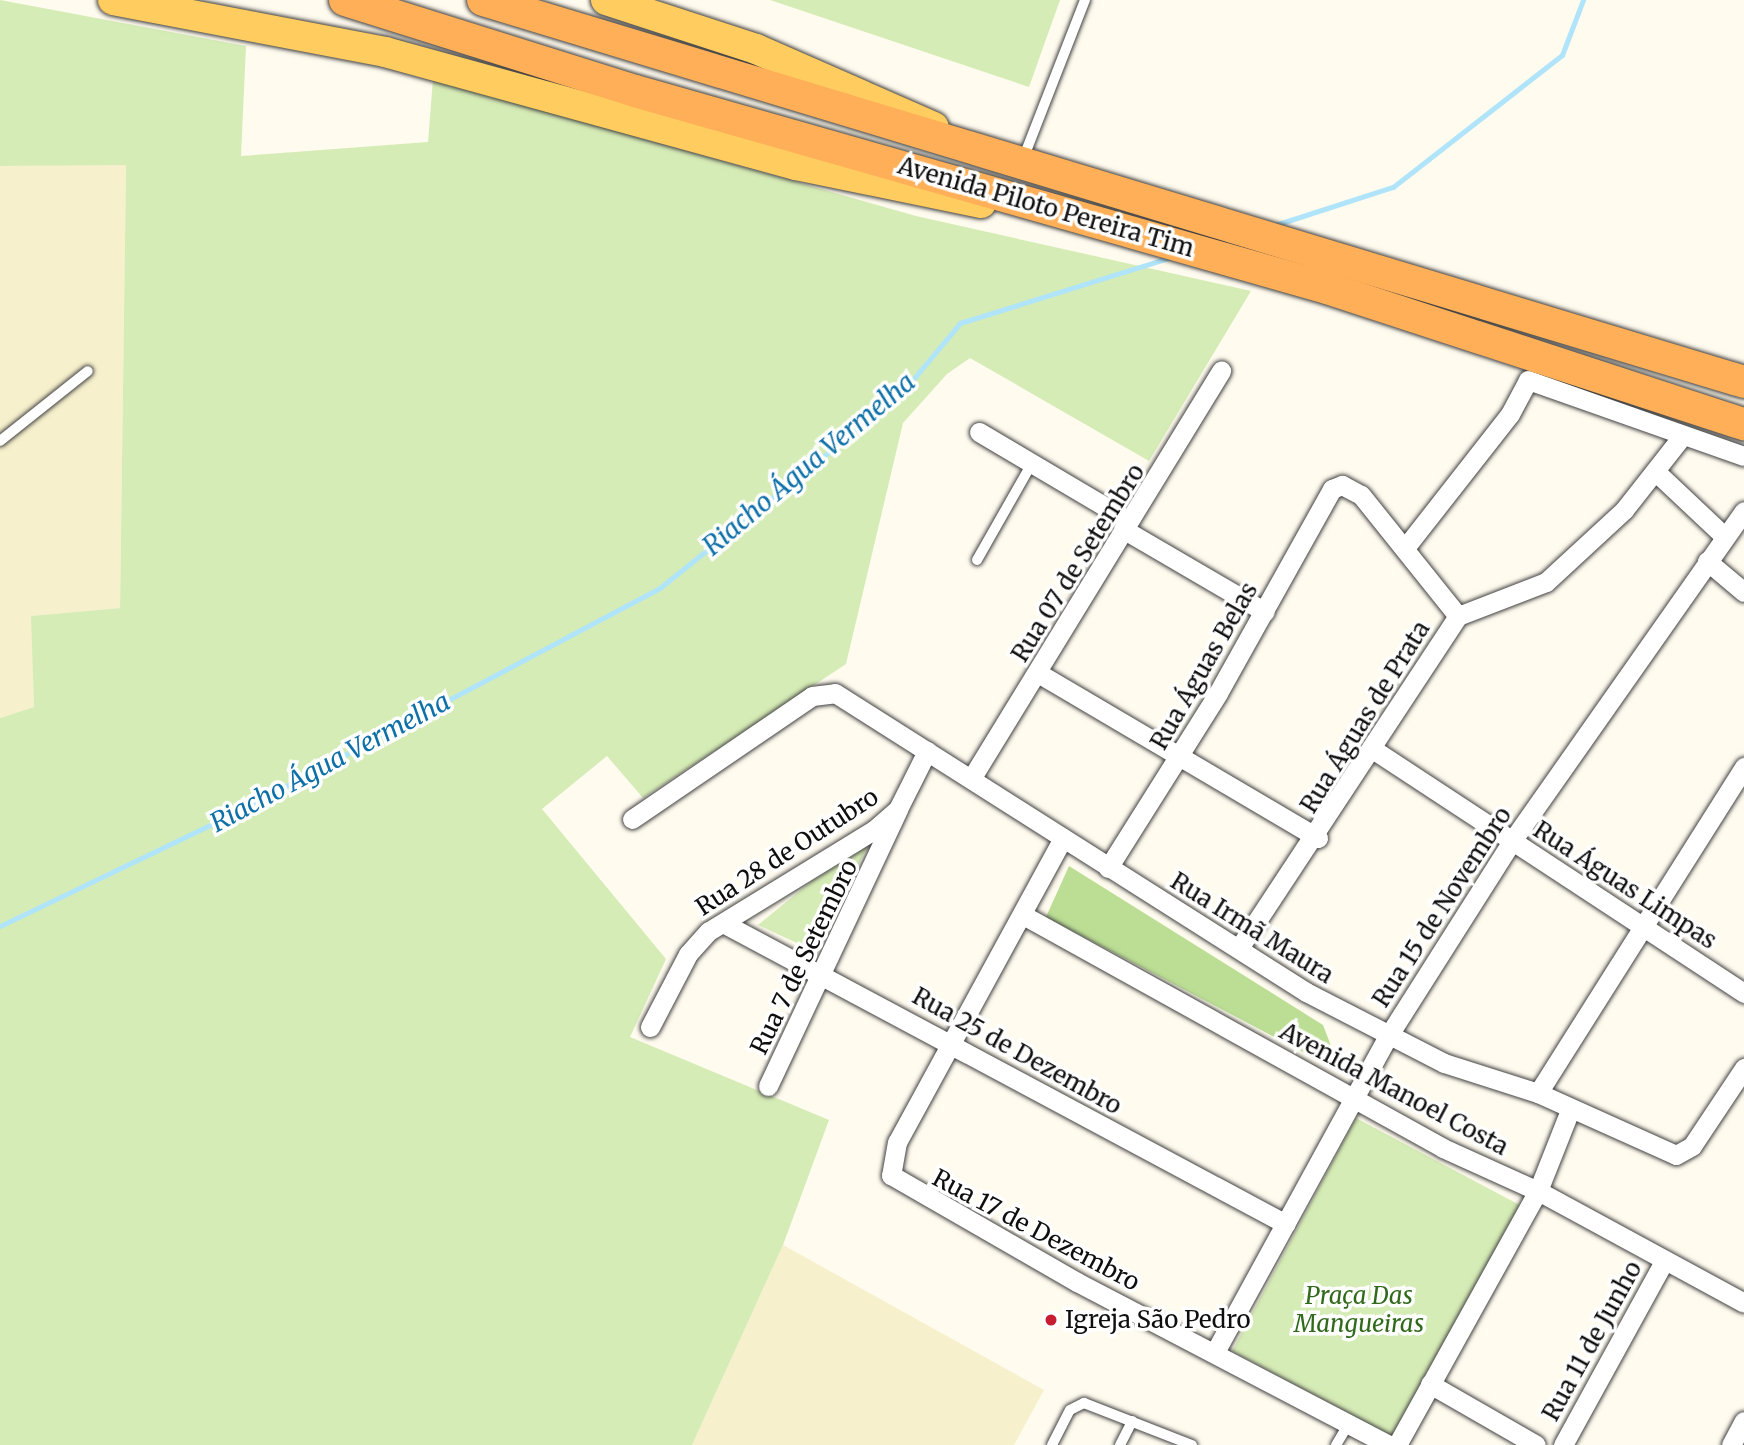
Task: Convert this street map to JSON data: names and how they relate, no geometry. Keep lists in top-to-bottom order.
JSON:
{
  "streets": {
    "highway": ["Avenida Piloto Pereira Tim"],
    "street": [
      "Rua 07 de Setembro",
      "Rua Águas Belas",
      "Rua Águas de Prata",
      "Rua 28 de Outubro",
      "Rua Águas Limpas",
      "Rua 15 de Novembro",
      "Rua Irmã Maura",
      "Rua 7 de Setembro",
      "Rua 25 de Dezembro",
      "Avenida Manoel Costa",
      "Rua 17 de Dezembro",
      "Rua 11 de Junho"
    ]
  },
  "crossings": [
    ["Rua 07 de Setembro", "Rua Irmã Maura"],
    ["Rua Águas Belas", "Rua Irmã Maura"],
    ["Rua Águas de Prata", "Rua Águas Limpas"],
    ["Rua Águas de Prata", "Rua Irmã Maura"],
    ["Rua 28 de Outubro", "Rua Irmã Maura"],
    ["Rua 28 de Outubro", "Rua 7 de Setembro"],
    ["Rua 28 de Outubro", "Rua 25 de Dezembro"],
    ["Rua Águas Limpas", "Rua 15 de Novembro"],
    ["Rua 15 de Novembro", "Rua Irmã Maura"],
    ["Rua 15 de Novembro", "Rua 25 de Dezembro"],
    ["Rua 15 de Novembro", "Avenida Manoel Costa"],
    ["Rua 15 de Novembro", "Rua 17 de Dezembro"],
    ["Rua 7 de Setembro", "Rua 25 de Dezembro"],
    ["Rua 25 de Dezembro", "Rua 17 de Dezembro"],
    ["Avenida Manoel Costa", "Rua 11 de Junho"]
  ],
  "water": ["Riacho Água Vermelha"],
  "parks": ["Praça Das Mangueiras"],
  "places": ["Igreja São Pedro"]
}
